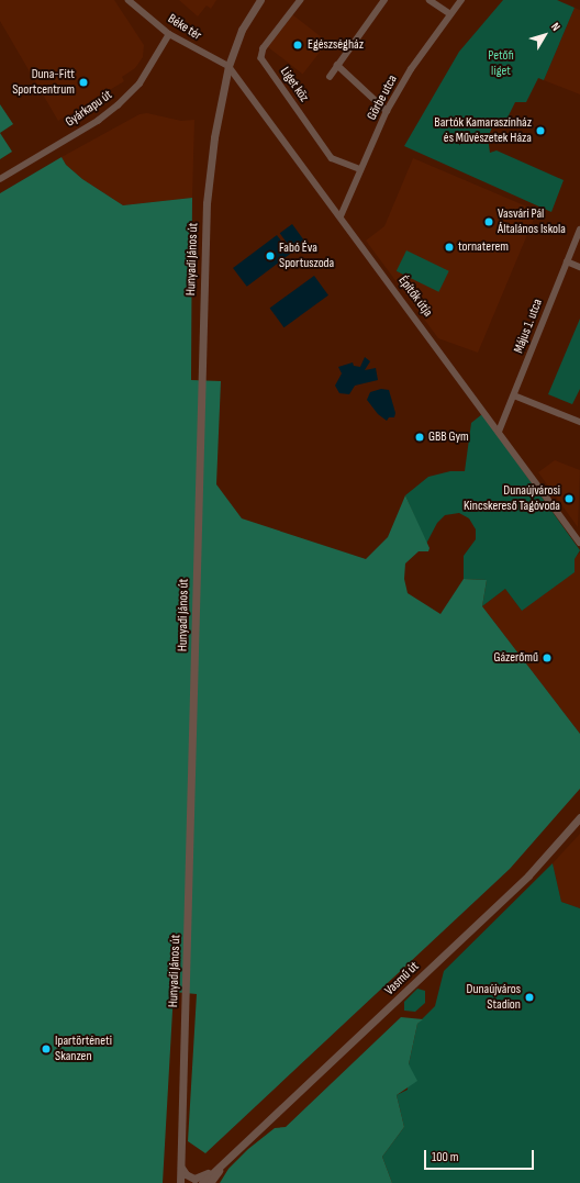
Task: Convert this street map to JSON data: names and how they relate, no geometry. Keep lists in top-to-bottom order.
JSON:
{
  "streets": {
    "street": [
      "Béke tér",
      "Liget köz",
      "Görbe utca",
      "Gyárkapu út",
      "Hunyadi János út",
      "Építők útja",
      "Május 1. utca",
      "Vasmű út"
    ]
  },
  "crossings": [
    ["Béke tér", "Gyárkapu út"],
    ["Béke tér", "Hunyadi János út"],
    ["Béke tér", "Építők útja"],
    ["Liget köz", "Görbe utca"],
    ["Görbe utca", "Építők útja"],
    ["Hunyadi János út", "Építők útja"],
    ["Építők útja", "Május 1. utca"]
  ],
  "parks": ["Petőfi liget"],
  "places": [
    "Egészségház",
    "Duna-Fitt Sportcentrum",
    "Bartók Kamaraszínház és Művészetek Háza",
    "Vasvári Pál Általános Iskola",
    "tornaterem",
    "Fabó Éva Sportuszoda",
    "GBB Gym",
    "Dunaújvárosi Kincskereső Tagóvoda",
    "Gázerőmű",
    "Dunaújváros Stadion",
    "Ipartörténeti Skanzen"
  ],
  "scale_bar": "100 m",
  "north": "top right"
}
